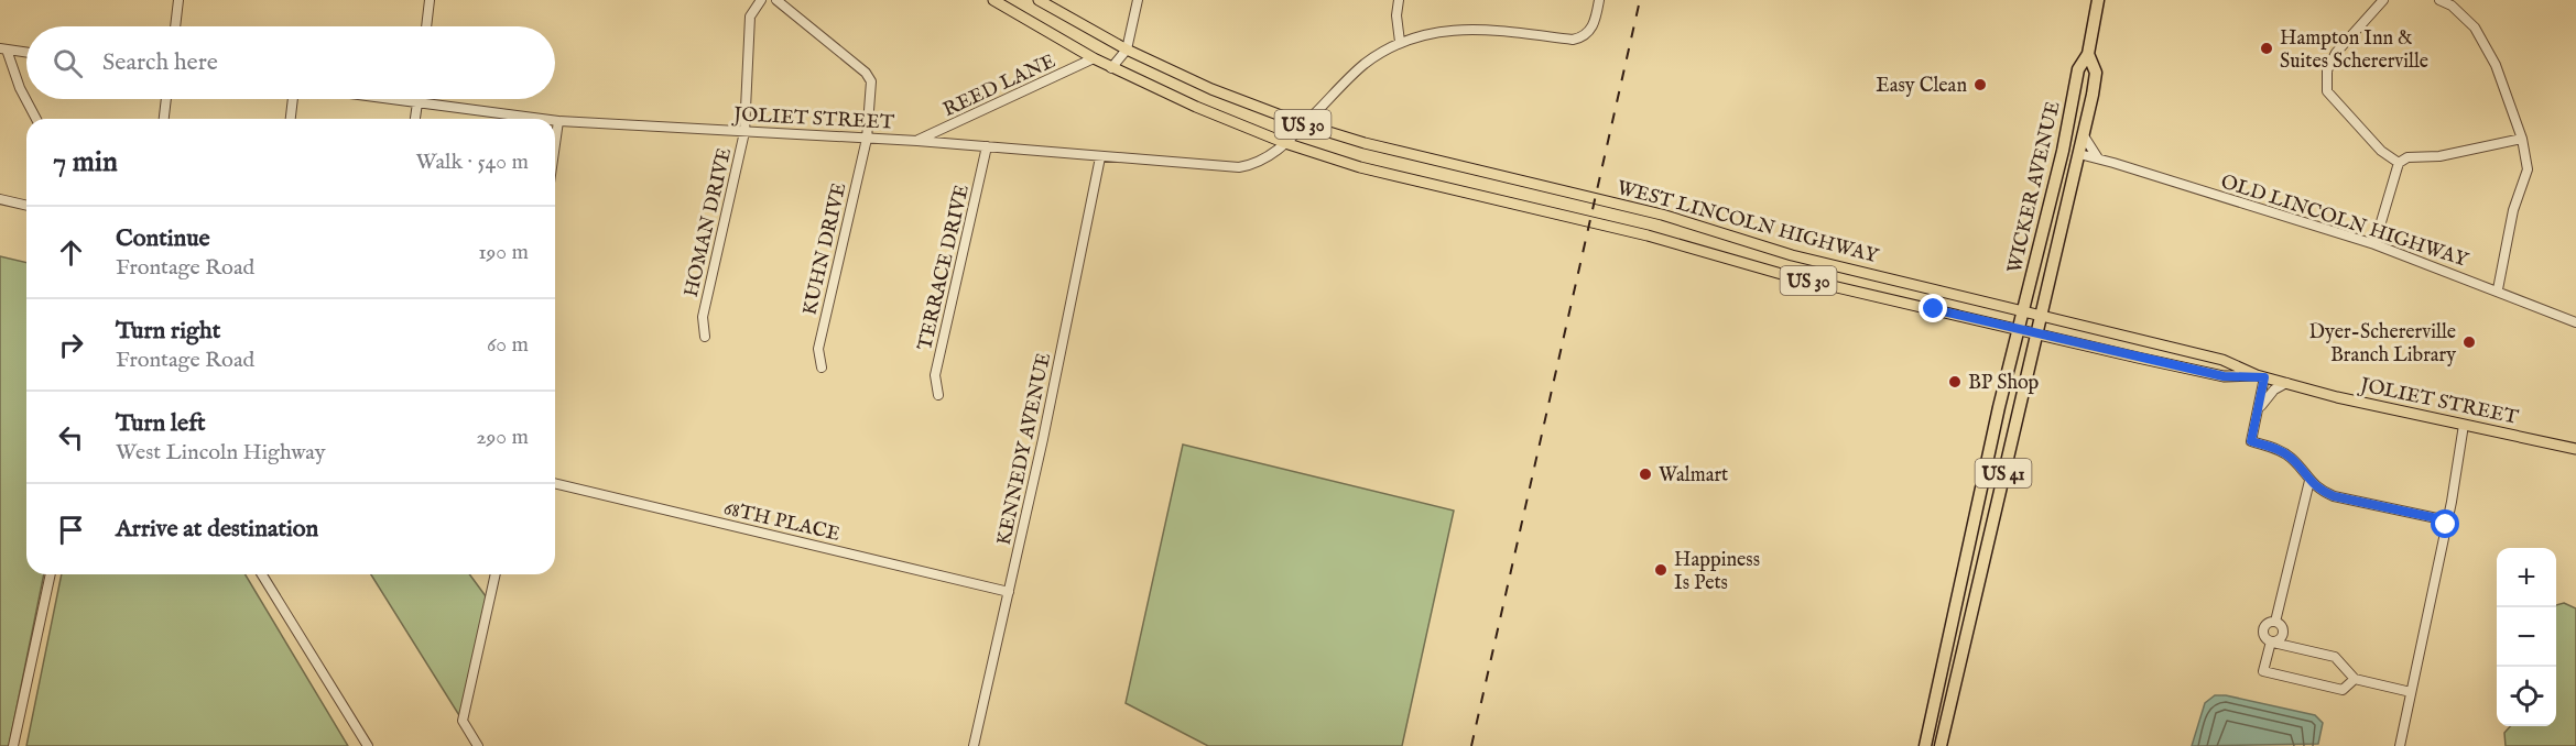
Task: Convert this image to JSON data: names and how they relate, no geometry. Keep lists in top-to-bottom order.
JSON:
{
  "streets": {
    "highway": ["WICKER AVENUE", "US 41"],
    "main road": ["JOLIET STREET", "US 30", "WEST LINCOLN HIGHWAY"],
    "street": [
      "REED LANE",
      "OLD LINCOLN HIGHWAY",
      "HOMAN DRIVE",
      "KUHN DRIVE",
      "TERRACE DRIVE",
      "KENNEDY AVENUE",
      "68TH PLACE"
    ]
  },
  "crossings": [
    ["REED LANE", "JOLIET STREET"],
    ["REED LANE", "WEST LINCOLN HIGHWAY"],
    ["JOLIET STREET", "WEST LINCOLN HIGHWAY"],
    ["JOLIET STREET", "HOMAN DRIVE"],
    ["JOLIET STREET", "KUHN DRIVE"],
    ["JOLIET STREET", "TERRACE DRIVE"],
    ["JOLIET STREET", "KENNEDY AVENUE"],
    ["WICKER AVENUE", "OLD LINCOLN HIGHWAY"],
    ["WICKER AVENUE", "WEST LINCOLN HIGHWAY"],
    ["WICKER AVENUE", "US 41"],
    ["WEST LINCOLN HIGHWAY", "US 41"],
    ["KENNEDY AVENUE", "68TH PLACE"]
  ],
  "places": [
    "Hampton Inn & Suites Schererville",
    "Easy Clean",
    "Dyer-Schererville Branch Library",
    "BP Shop",
    "Walmart",
    "Happiness Is Pets"
  ],
  "page": {
    "search": "Search here",
    "heading": ["7 min", "Walk · 540 m"],
    "list": [
      ["Continue", "Frontage Road", "190 m"],
      ["Turn right", "Frontage Road", "60 m"],
      ["Turn left", "West Lincoln Highway", "290 m"],
      "Arrive at destination"
    ],
    "map_buttons": ["+", "−"]
  }
}
